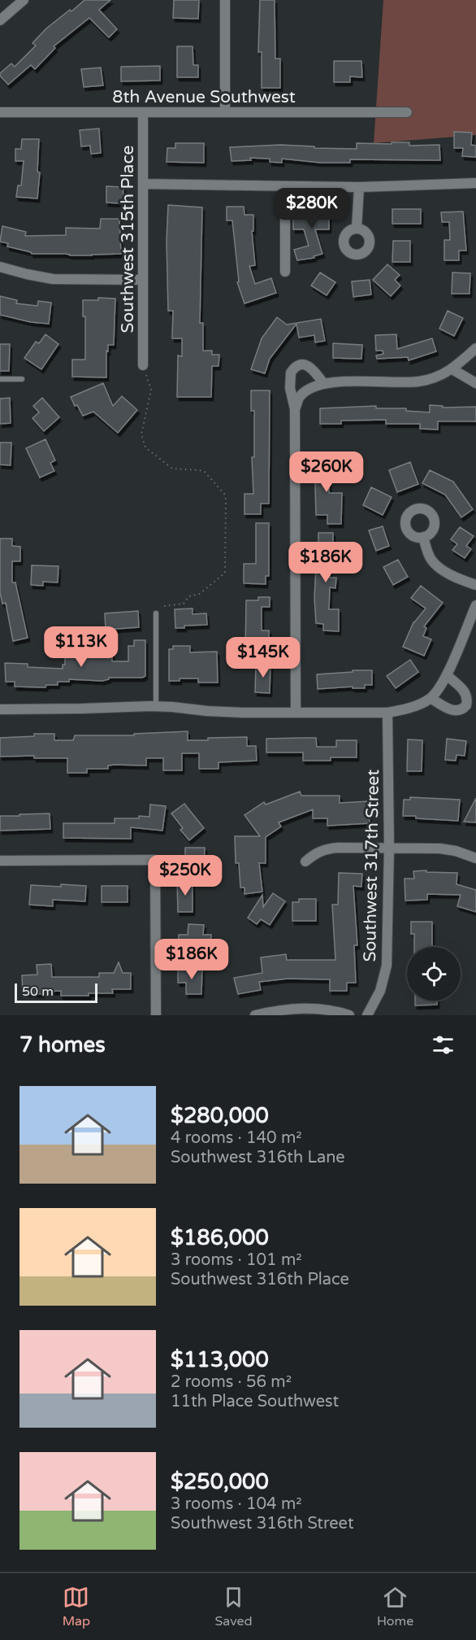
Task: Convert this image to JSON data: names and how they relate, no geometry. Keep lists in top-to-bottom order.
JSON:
{
  "streets": {
    "street": ["8th Avenue Southwest", "Southwest 315th Place", "Southwest 317th Street"]
  },
  "crossings": [
    ["8th Avenue Southwest", "Southwest 315th Place"]
  ],
  "scale_bar": "50 m",
  "page": {
    "price": [
      "$280K",
      "$260K",
      "$186K",
      "$113K",
      "$145K",
      "$250K",
      "$186K"
    ],
    "scale": "50 m",
    "heading": "7 homes",
    "list": [
      {
        "name": "$280,000",
        "note": "4 rooms · 140 m² · Southwest 316th Lane"
      },
      {
        "name": "$186,000",
        "note": "3 rooms · 101 m² · Southwest 316th Place"
      },
      {
        "name": "$113,000",
        "note": "2 rooms · 56 m² · 11th Place Southwest"
      },
      {
        "name": "$250,000",
        "note": "3 rooms · 104 m² · Southwest 316th Street"
      }
    ],
    "tabs": ["Map", "Saved", "Home"]
  }
}
